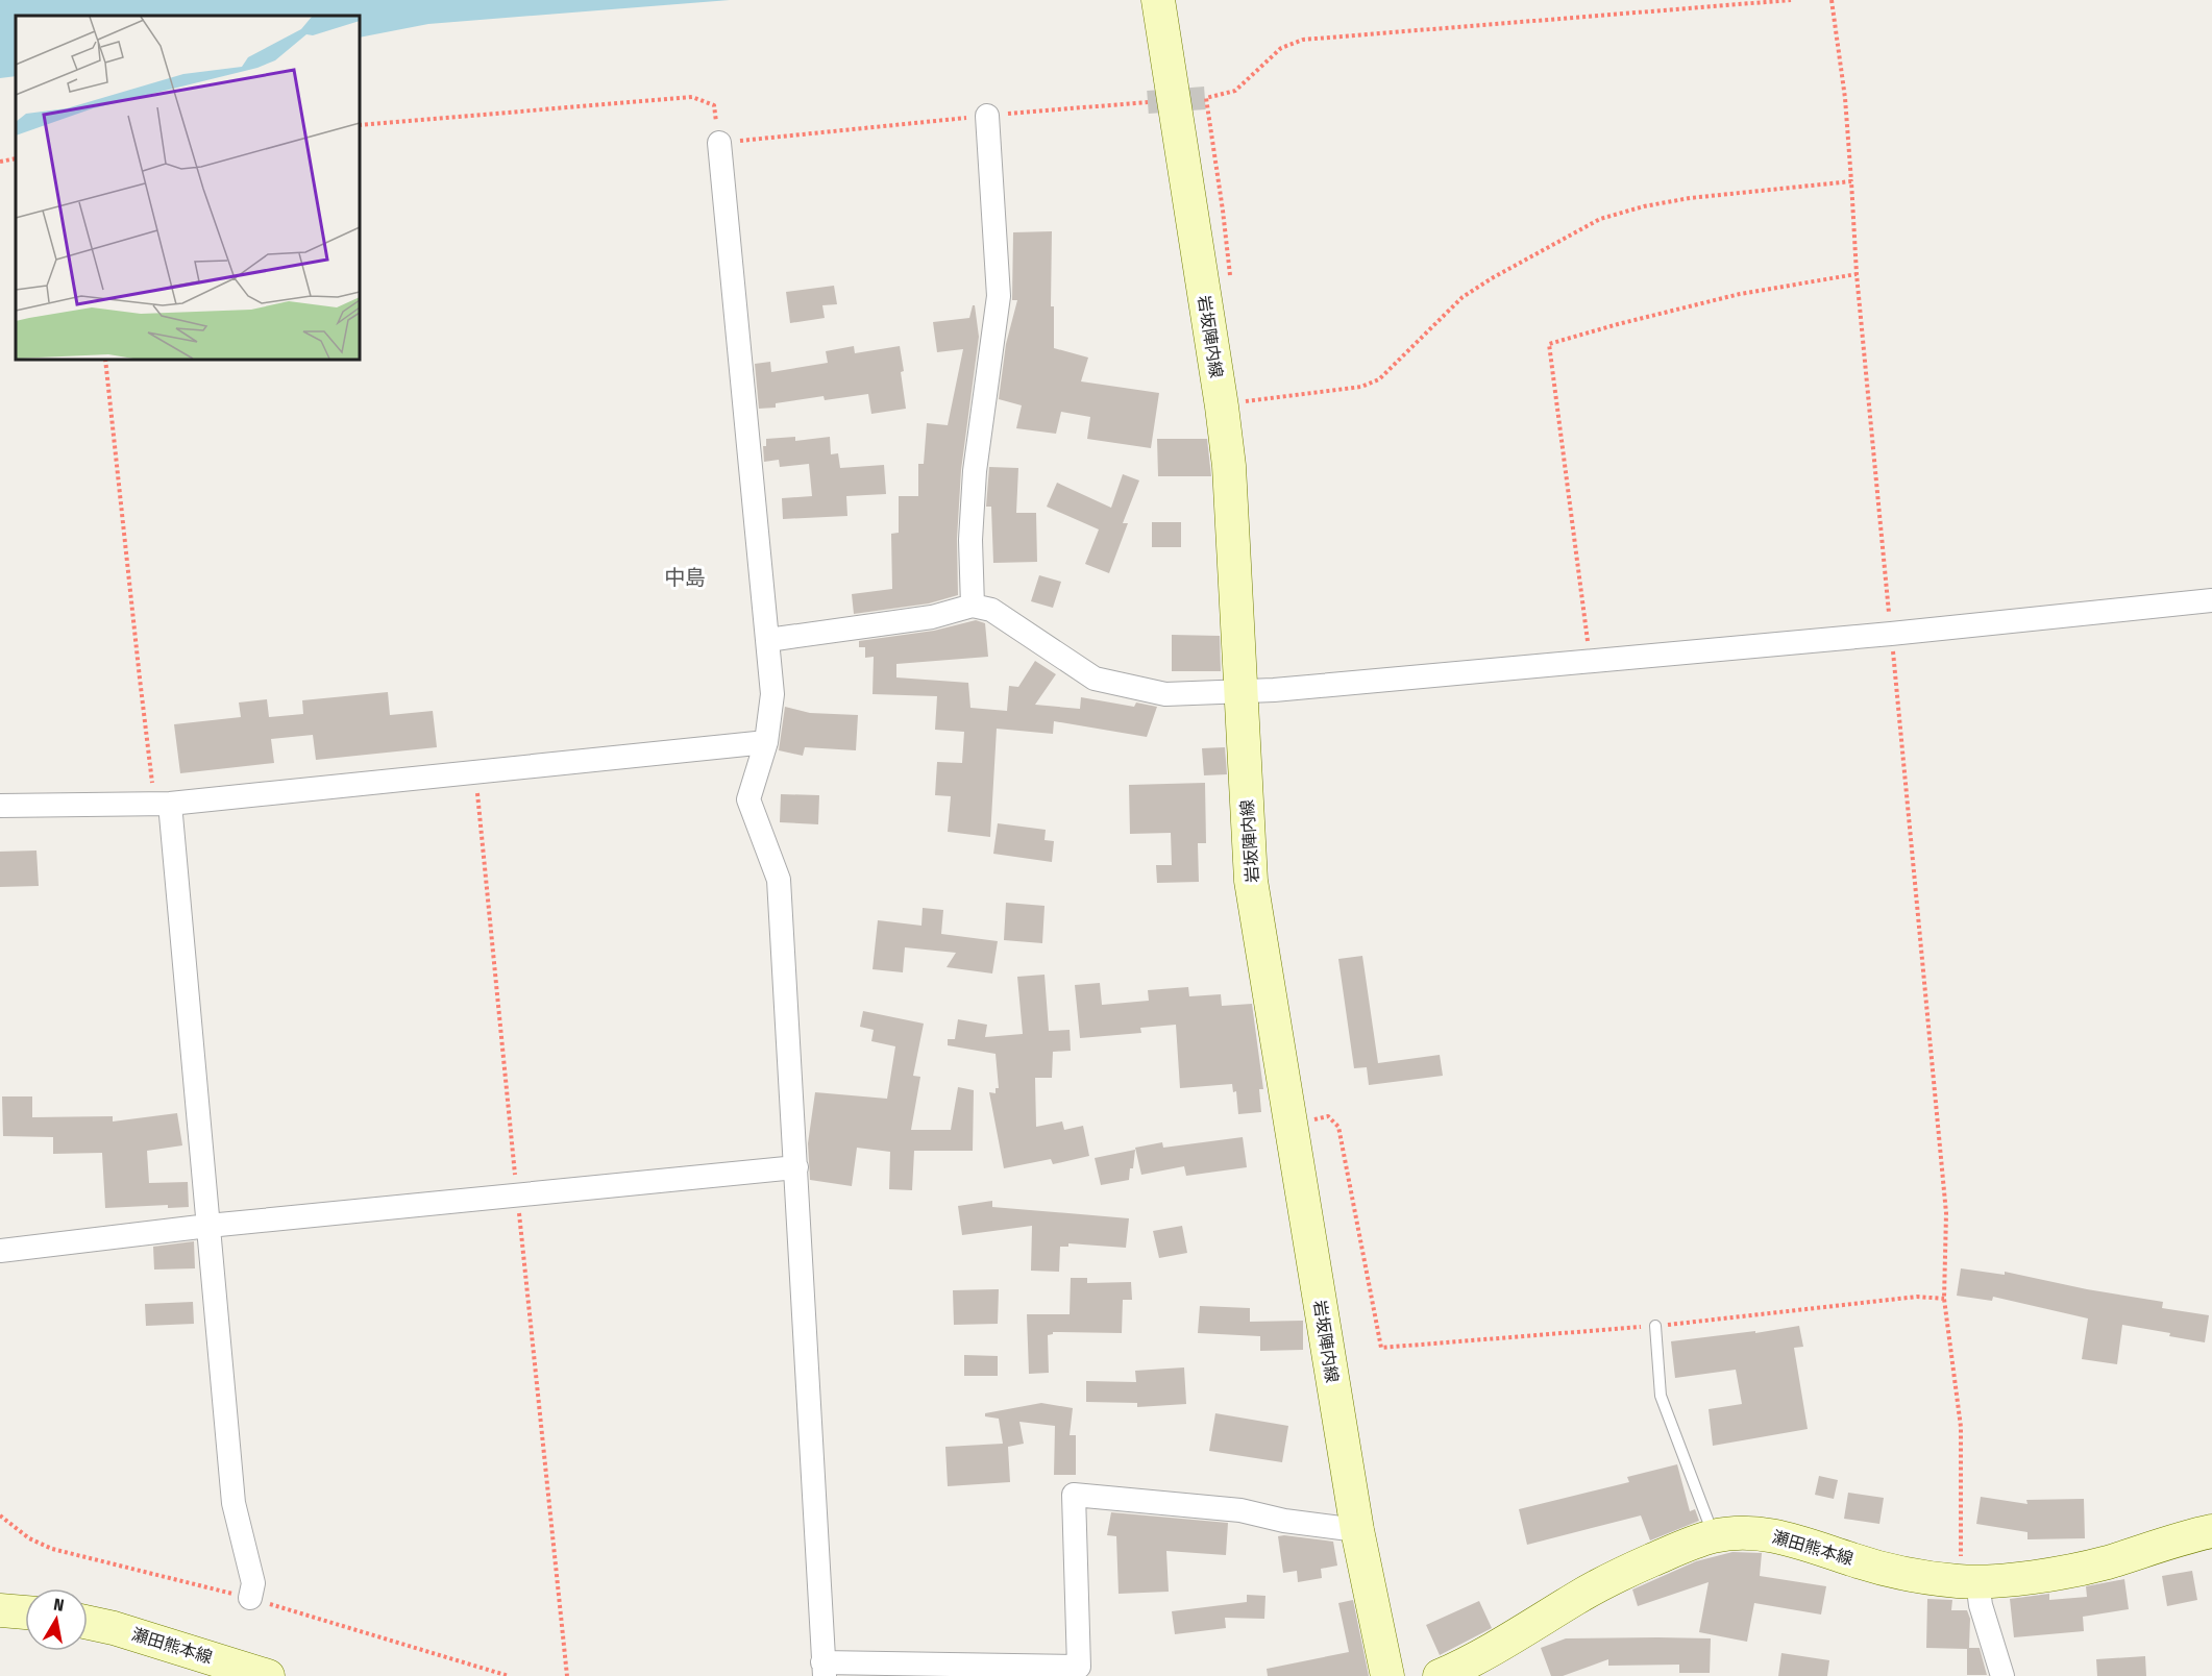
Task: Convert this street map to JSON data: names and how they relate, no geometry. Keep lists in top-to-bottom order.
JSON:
{
  "streets": {
    "main road": ["岩坂陣内線", "瀬田熊本線"]
  },
  "districts": ["中島"],
  "north": "top"
}
